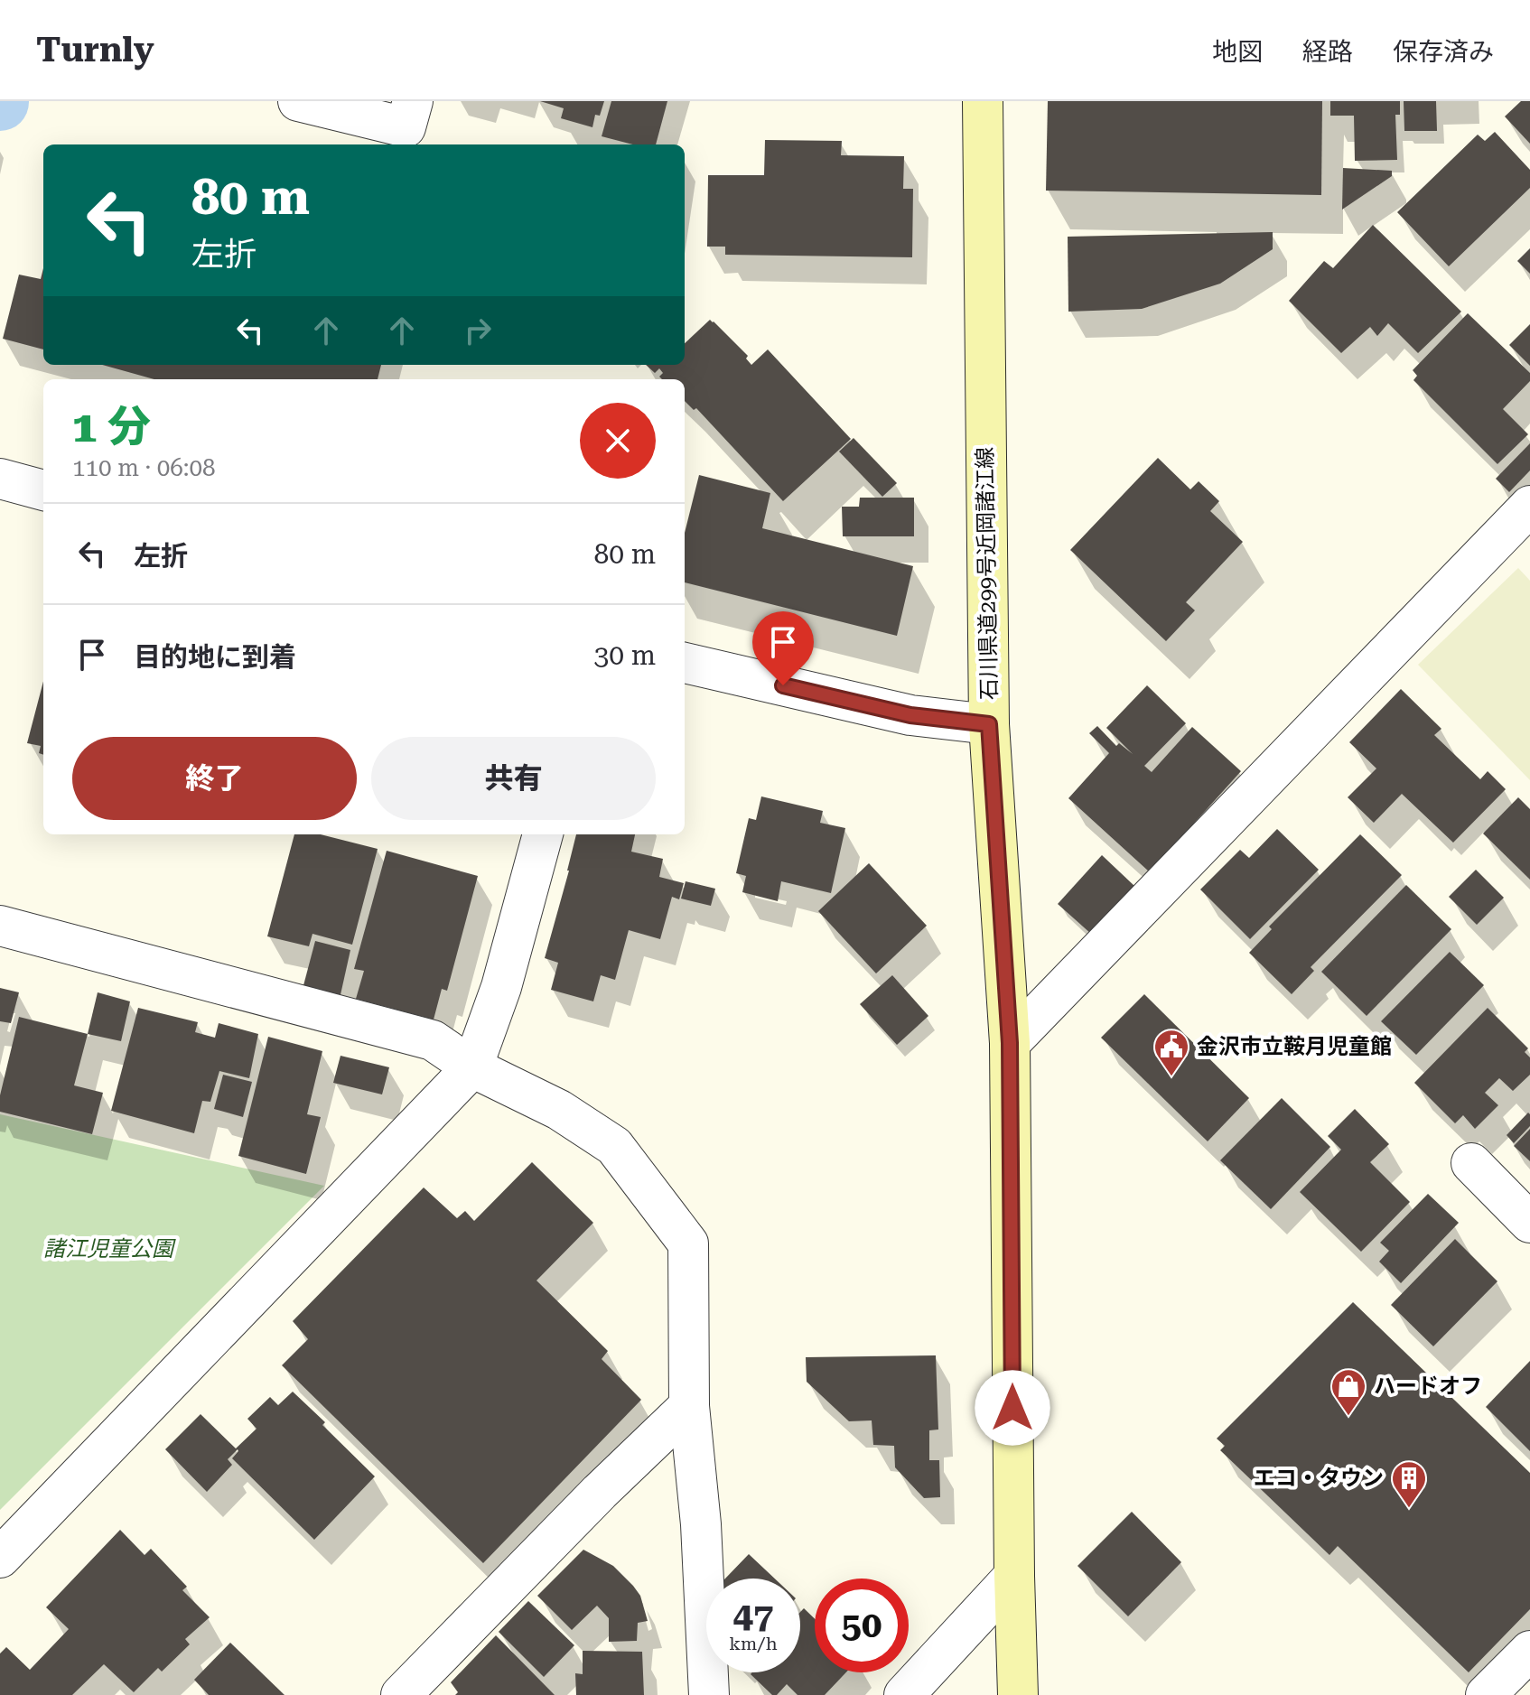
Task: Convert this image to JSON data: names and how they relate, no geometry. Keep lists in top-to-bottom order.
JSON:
{
  "streets": {
    "main road": ["石川県道299号近岡諸江線"]
  },
  "parks": ["諸江児童公園"],
  "places": {
    "public building": ["金沢市立鞍月児童館"],
    "shop": ["ハードオフ"],
    "building": ["エコ・タウン"]
  },
  "page": {
    "header": "Turnly",
    "nav": ["地図", "経路", "保存済み"],
    "turn": ["80 m", "左折"],
    "heading": ["1 分", "110 m · 06:08"],
    "list": [
      {
        "name": "左折",
        "value": "80 m"
      },
      {
        "name": "目的地に到着",
        "value": "30 m"
      }
    ],
    "buttons": ["終了", "共有"],
    "speed": "47 km/h",
    "limit": "50"
  }
}
